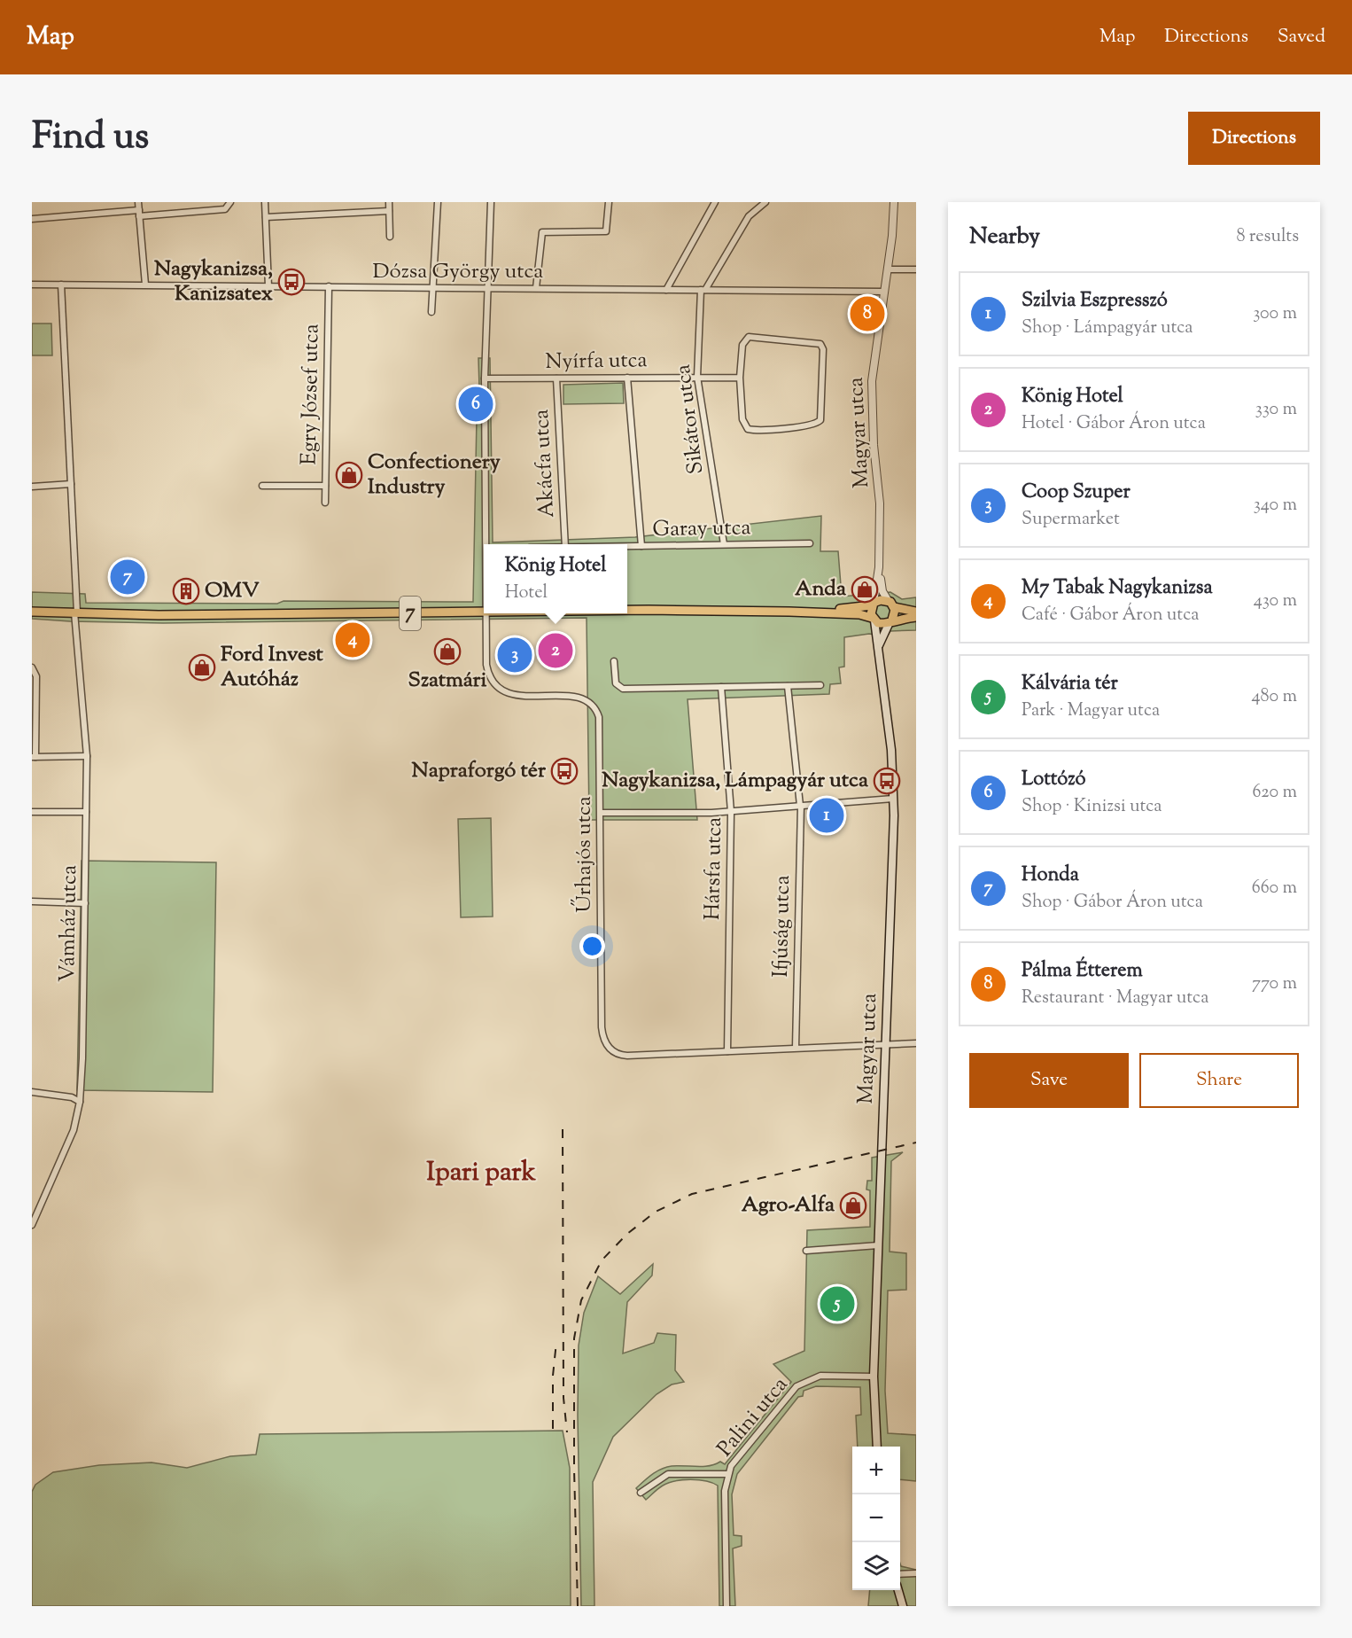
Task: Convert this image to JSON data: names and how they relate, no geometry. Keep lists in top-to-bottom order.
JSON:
{
  "streets": {
    "main road": ["Magyar utca", "7"],
    "street": [
      "Dózsa György utca",
      "Nyírfa utca",
      "Egry József utca",
      "Sikátor utca",
      "Akácfa utca",
      "Garay utca",
      "Űrhajós utca",
      "Hársfa utca",
      "Vámház utca",
      "Ifjúság utca",
      "Palini utca"
    ]
  },
  "crossings": [
    ["Dózsa György utca", "Egry József utca"],
    ["Dózsa György utca", "Sikátor utca"],
    ["Dózsa György utca", "Magyar utca"],
    ["Dózsa György utca", "Vámház utca"],
    ["Nyírfa utca", "Sikátor utca"],
    ["Nyírfa utca", "Akácfa utca"],
    ["Sikátor utca", "Garay utca"],
    ["Magyar utca", "7"],
    ["Magyar utca", "Űrhajós utca"],
    ["Magyar utca", "Palini utca"],
    ["7", "Űrhajós utca"],
    ["7", "Vámház utca"],
    ["Űrhajós utca", "Hársfa utca"],
    ["Űrhajós utca", "Ifjúság utca"]
  ],
  "districts": ["Ipari park"],
  "places": {
    "bus stop": ["Nagykanizsa, Kanizsatex", "Napraforgó tér", "Nagykanizsa, Lámpagyár utca"],
    "shop": [
      "Confectionery Industry",
      "Anda",
      "Szatmári",
      "Ford Invest Autóház",
      "Agro-Alfa"
    ],
    "building": ["OMV"]
  },
  "page": {
    "header": "Map",
    "nav": ["Map", "Directions", "Saved"],
    "title": "Find us",
    "buttons": [
      "Directions",
      ["Save", "Share"]
    ],
    "heading": ["Nearby", "8 results"],
    "list": [
      {
        "mark": "1",
        "name": "Szilvia Eszpresszó",
        "note": "Shop · Lámpagyár utca",
        "value": "300 m"
      },
      {
        "mark": "2",
        "name": "König Hotel",
        "note": "Hotel · Gábor Áron utca",
        "value": "330 m"
      },
      {
        "mark": "3",
        "name": "Coop Szuper",
        "note": "Supermarket",
        "value": "340 m"
      },
      {
        "mark": "4",
        "name": "M7 Tabak Nagykanizsa",
        "note": "Café · Gábor Áron utca",
        "value": "430 m"
      },
      {
        "mark": "5",
        "name": "Kálvária tér",
        "note": "Park · Magyar utca",
        "value": "480 m"
      },
      {
        "mark": "6",
        "name": "Lottózó",
        "note": "Shop · Kinizsi utca",
        "value": "620 m"
      },
      {
        "mark": "7",
        "name": "Honda",
        "note": "Shop · Gábor Áron utca",
        "value": "660 m"
      },
      {
        "mark": "8",
        "name": "Pálma Étterem",
        "note": "Restaurant · Magyar utca",
        "value": "770 m"
      }
    ],
    "pins": [
      "8",
      "6",
      "7",
      "4",
      "2",
      "3",
      "1",
      "5"
    ],
    "popup": ["König Hotel", "Hotel"],
    "map_buttons": ["+", "−"]
  }
}
